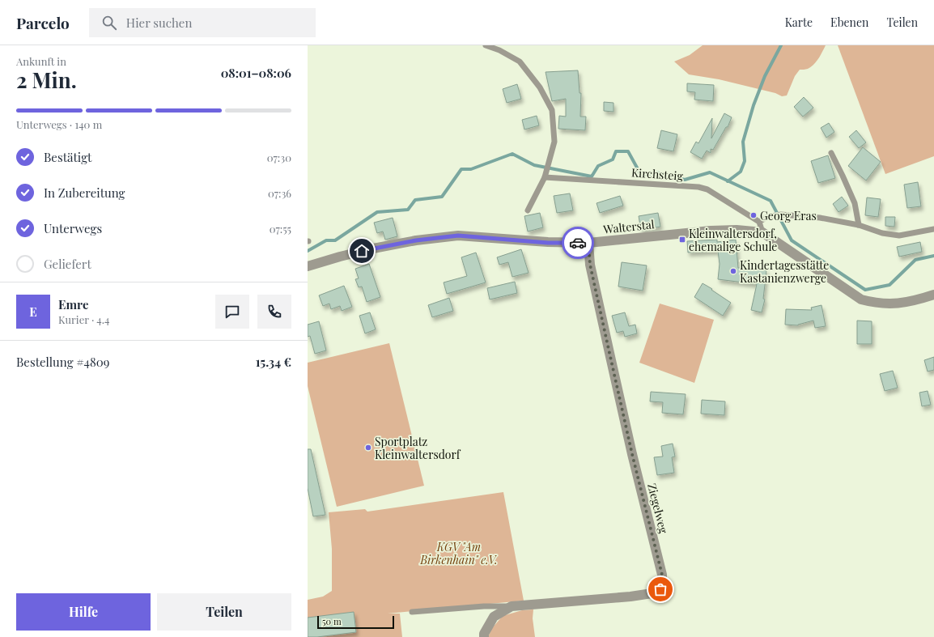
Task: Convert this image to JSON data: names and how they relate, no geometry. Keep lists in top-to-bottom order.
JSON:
{
  "streets": {
    "street": ["Walterstal", "Ziegelweg"],
    "lane": ["Kirchsteig"]
  },
  "crossings": [
    ["Walterstal", "Ziegelweg"]
  ],
  "parks": ["KGV \"Am Birkenhain\" e.V."],
  "places": {
    "other": ["Georg Eras", "Kindertagesstätte Kastanienzwerge", "Sportplatz Kleinwaltersdorf"],
    "transit": ["Kleinwaltersdorf, ehemalige Schule"]
  },
  "scale_bar": "50 m",
  "page": {
    "header": "Parcelo",
    "search": "Hier suchen",
    "nav": ["Karte", "Ebenen", "Teilen"],
    "heading": ["2 Min.", "Ankunft in", "08:01–08:06"],
    "panel": [
      "Emre",
      "Kurier · 4.4",
      "Bestellung #4809",
      "15.34 €"
    ],
    "bar": "Unterwegs · 140 m",
    "list": [
      ["Bestätigt", "07:30"],
      ["In Zubereitung", "07:36"],
      ["Unterwegs", "07:55"],
      "Geliefert"
    ],
    "round": "E",
    "buttons": ["Hilfe", "Teilen"],
    "scale": "50 m"
  }
}
